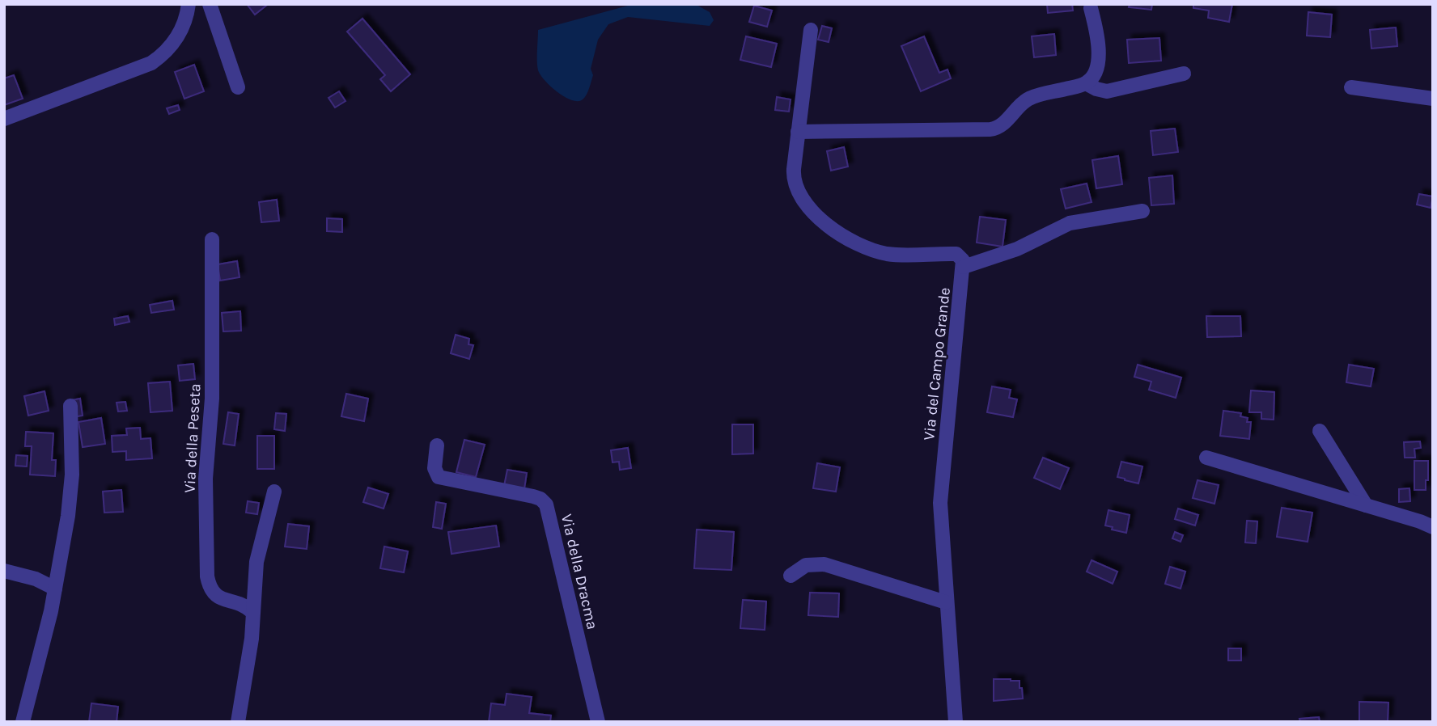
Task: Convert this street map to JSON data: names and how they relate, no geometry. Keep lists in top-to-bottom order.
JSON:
{
  "streets": {
    "street": ["Via del Campo Grande", "Via della Peseta", "Via della Dracma"]
  }
}
